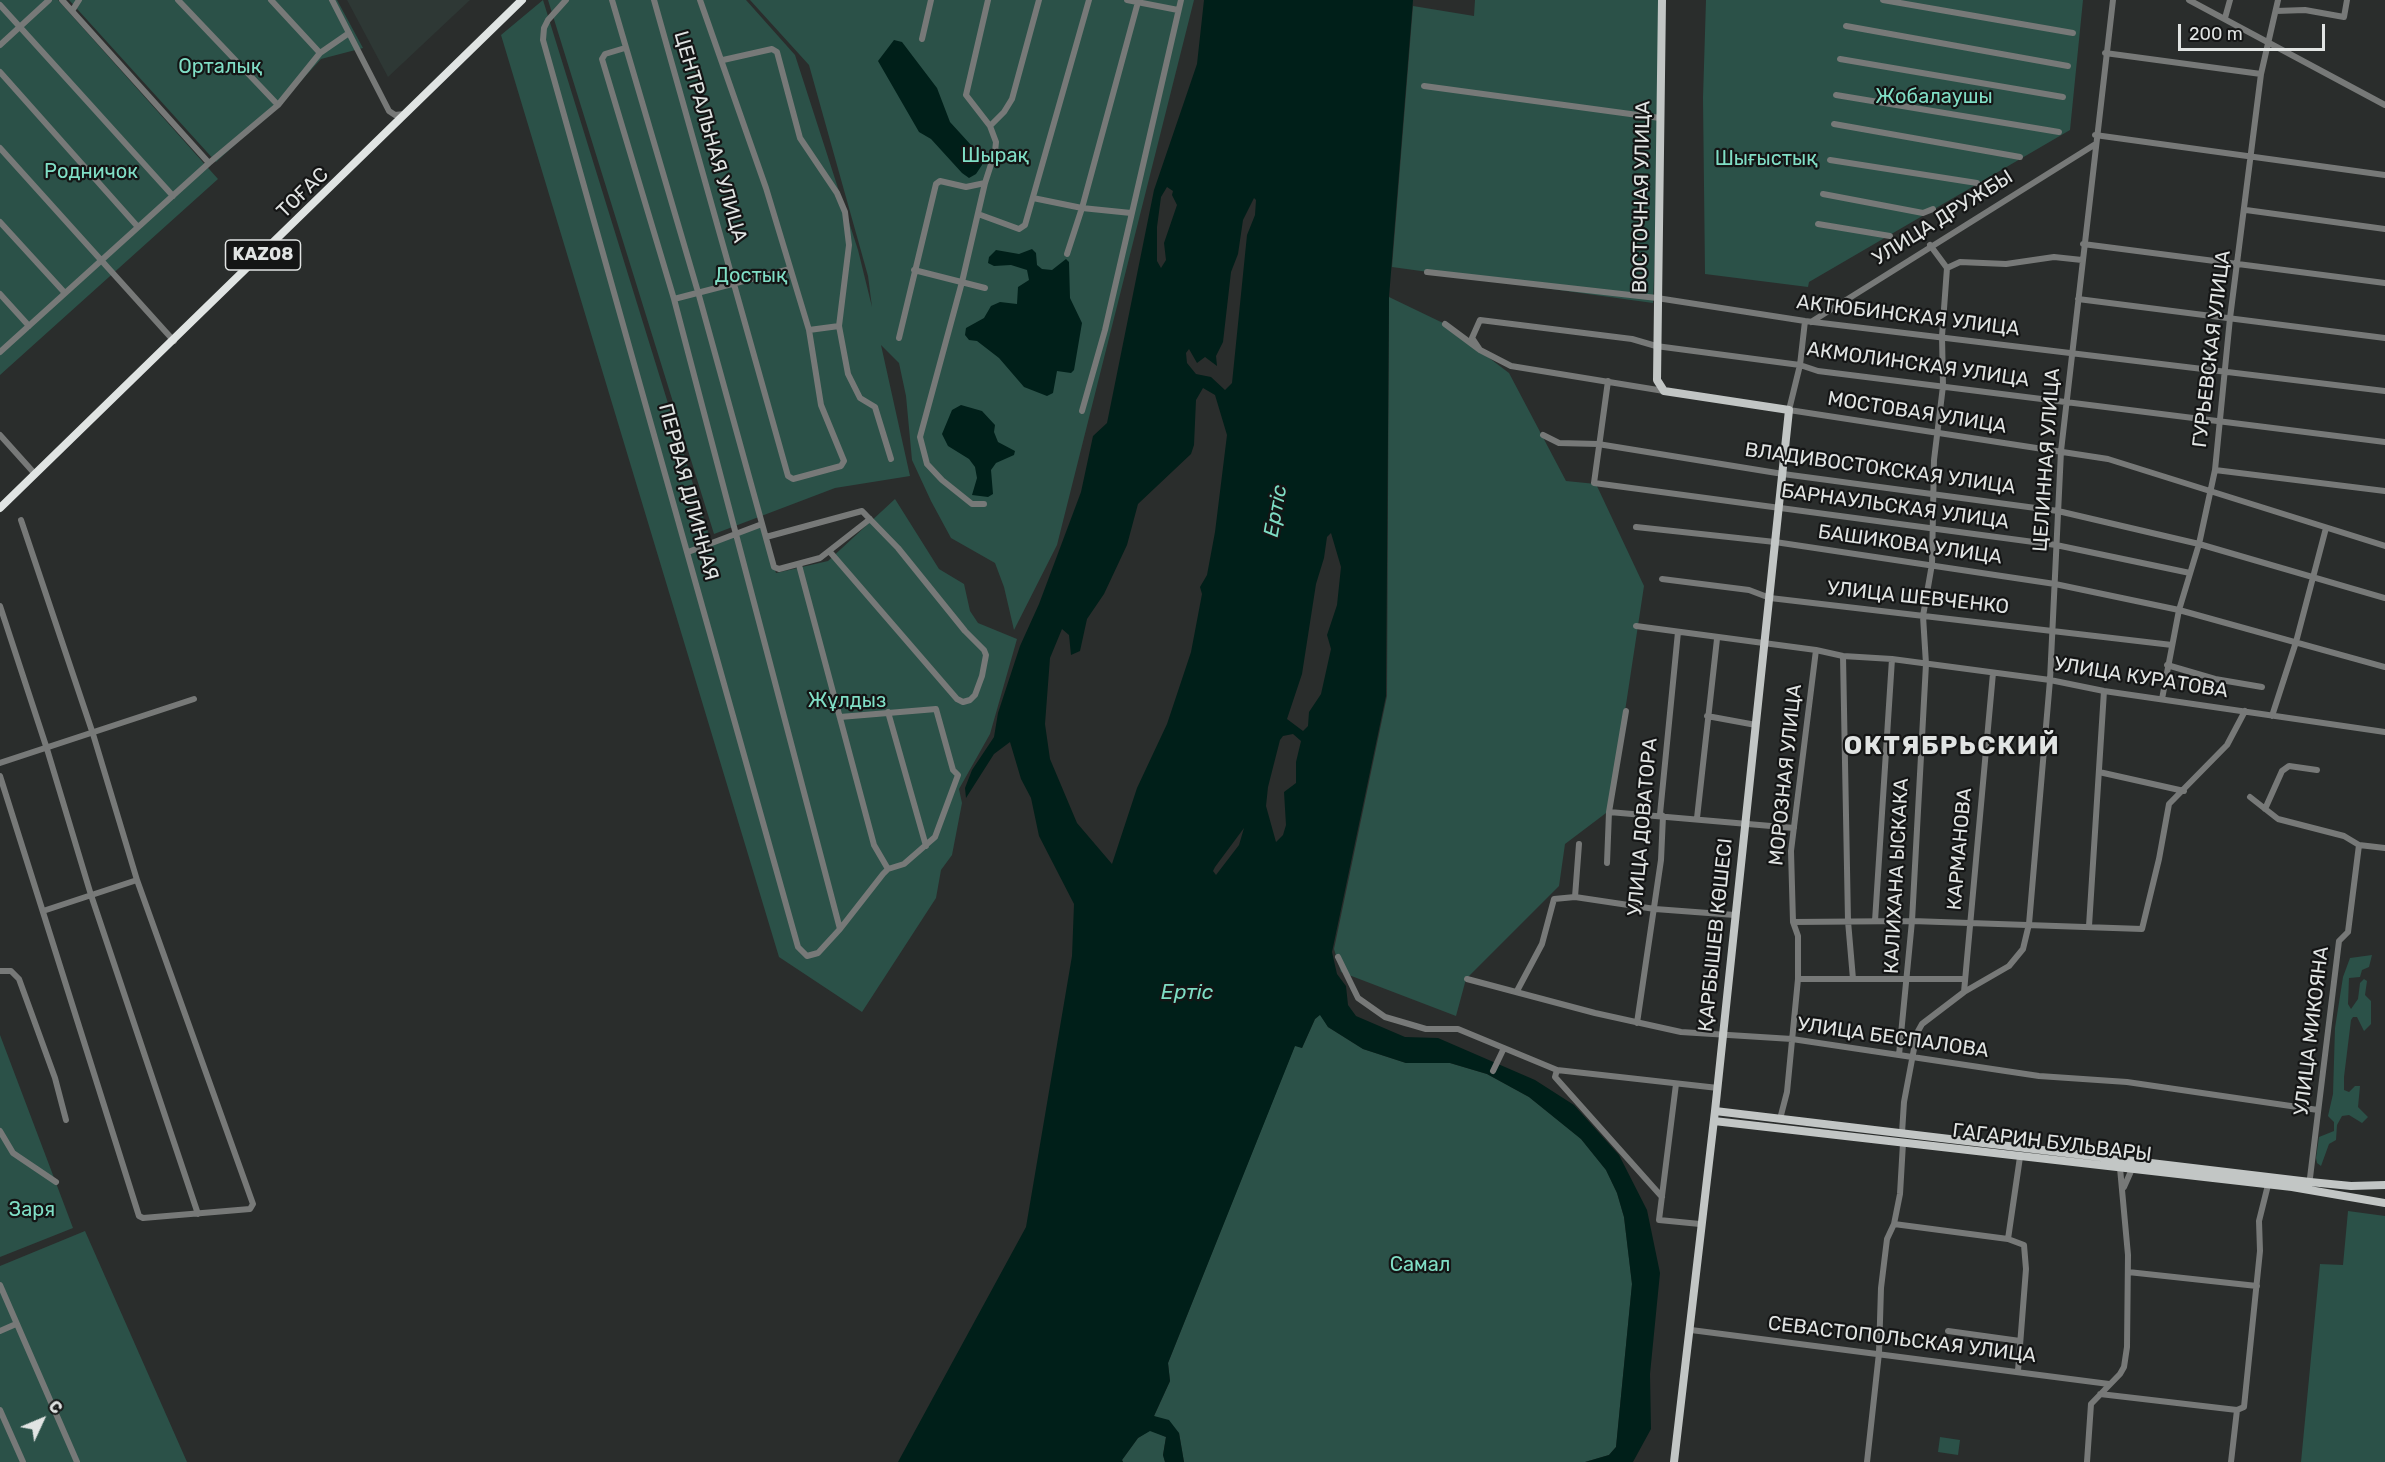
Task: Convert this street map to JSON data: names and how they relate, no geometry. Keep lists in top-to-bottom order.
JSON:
{
  "streets": {
    "highway": ["ТОҒАС", "KAZ08"],
    "main road": [
      "ВОСТОЧНАЯ УЛИЦА",
      "МОСТОВАЯ УЛИЦА",
      "ҚАРБЫШЕВ КӨШЕСІ",
      "ГАГАРИН БУЛЬВАРЫ"
    ],
    "street": [
      "ЦЕНТРАЛЬНАЯ УЛИЦА",
      "УЛИЦА ДРУЖБЫ",
      "АКТЮБИНСКАЯ УЛИЦА",
      "ГУРЬЕВСКАЯ УЛИЦА",
      "АКМОЛИНСКАЯ УЛИЦА",
      "ЦЕЛИННАЯ УЛИЦА",
      "ВЛАДИВОСТОКСКАЯ УЛИЦА",
      "ПЕРВАЯ ДЛИННАЯ",
      "БАРНАУЛЬСКАЯ УЛИЦА",
      "БАШИКОВА УЛИЦА",
      "УЛИЦА ШЕВЧЕНКО",
      "УЛИЦА КУРАТОВА",
      "МОРОЗНАЯ УЛИЦА",
      "УЛИЦА ДОВАТОРА",
      "КАРМАНОВА",
      "КАЛИХАНА ЫСКАКА",
      "УЛИЦА МИКОЯНА",
      "УЛИЦА БЕСПАЛОВА",
      "СЕВАСТОПОЛЬСКАЯ УЛИЦА"
    ]
  },
  "crossings": [
    ["ВОСТОЧНАЯ УЛИЦА", "АКТЮБИНСКАЯ УЛИЦА"],
    ["ВОСТОЧНАЯ УЛИЦА", "АКМОЛИНСКАЯ УЛИЦА"],
    ["ВОСТОЧНАЯ УЛИЦА", "МОСТОВАЯ УЛИЦА"],
    ["УЛИЦА ДРУЖБЫ", "АКТЮБИНСКАЯ УЛИЦА"],
    ["УЛИЦА ДРУЖБЫ", "ЦЕЛИННАЯ УЛИЦА"],
    ["АКТЮБИНСКАЯ УЛИЦА", "ГУРЬЕВСКАЯ УЛИЦА"],
    ["АКТЮБИНСКАЯ УЛИЦА", "ЦЕЛИННАЯ УЛИЦА"],
    ["АКТЮБИНСКАЯ УЛИЦА", "КАЛИХАНА ЫСКАКА"],
    ["ГУРЬЕВСКАЯ УЛИЦА", "АКМОЛИНСКАЯ УЛИЦА"],
    ["ГУРЬЕВСКАЯ УЛИЦА", "МОСТОВАЯ УЛИЦА"],
    ["ГУРЬЕВСКАЯ УЛИЦА", "ВЛАДИВОСТОКСКАЯ УЛИЦА"],
    ["ГУРЬЕВСКАЯ УЛИЦА", "БАРНАУЛЬСКАЯ УЛИЦА"],
    ["ГУРЬЕВСКАЯ УЛИЦА", "БАШИКОВА УЛИЦА"],
    ["ГУРЬЕВСКАЯ УЛИЦА", "УЛИЦА ШЕВЧЕНКО"],
    ["ГУРЬЕВСКАЯ УЛИЦА", "УЛИЦА КУРАТОВА"],
    ["АКМОЛИНСКАЯ УЛИЦА", "МОСТОВАЯ УЛИЦА"],
    ["АКМОЛИНСКАЯ УЛИЦА", "ЦЕЛИННАЯ УЛИЦА"],
    ["АКМОЛИНСКАЯ УЛИЦА", "КАЛИХАНА ЫСКАКА"],
    ["МОСТОВАЯ УЛИЦА", "ЦЕЛИННАЯ УЛИЦА"],
    ["МОСТОВАЯ УЛИЦА", "КАЛИХАНА ЫСКАКА"],
    ["МОСТОВАЯ УЛИЦА", "ҚАРБЫШЕВ КӨШЕСІ"],
    ["ЦЕЛИННАЯ УЛИЦА", "ВЛАДИВОСТОКСКАЯ УЛИЦА"],
    ["ЦЕЛИННАЯ УЛИЦА", "БАРНАУЛЬСКАЯ УЛИЦА"],
    ["ЦЕЛИННАЯ УЛИЦА", "БАШИКОВА УЛИЦА"],
    ["ЦЕЛИННАЯ УЛИЦА", "УЛИЦА ШЕВЧЕНКО"],
    ["ЦЕЛИННАЯ УЛИЦА", "УЛИЦА КУРАТОВА"],
    ["ЦЕЛИННАЯ УЛИЦА", "КАРМАНОВА"],
    ["ЦЕЛИННАЯ УЛИЦА", "УЛИЦА БЕСПАЛОВА"],
    ["ЦЕЛИННАЯ УЛИЦА", "ГАГАРИН БУЛЬВАРЫ"],
    ["ВЛАДИВОСТОКСКАЯ УЛИЦА", "БАРНАУЛЬСКАЯ УЛИЦА"],
    ["ВЛАДИВОСТОКСКАЯ УЛИЦА", "КАЛИХАНА ЫСКАКА"],
    ["ВЛАДИВОСТОКСКАЯ УЛИЦА", "ҚАРБЫШЕВ КӨШЕСІ"],
    ["БАРНАУЛЬСКАЯ УЛИЦА", "КАЛИХАНА ЫСКАКА"],
    ["БАРНАУЛЬСКАЯ УЛИЦА", "ҚАРБЫШЕВ КӨШЕСІ"],
    ["БАШИКОВА УЛИЦА", "КАЛИХАНА ЫСКАКА"],
    ["БАШИКОВА УЛИЦА", "ҚАРБЫШЕВ КӨШЕСІ"],
    ["УЛИЦА ШЕВЧЕНКО", "КАЛИХАНА ЫСКАКА"],
    ["УЛИЦА ШЕВЧЕНКО", "ҚАРБЫШЕВ КӨШЕСІ"],
    ["УЛИЦА КУРАТОВА", "МОРОЗНАЯ УЛИЦА"],
    ["УЛИЦА КУРАТОВА", "УЛИЦА ДОВАТОРА"],
    ["УЛИЦА КУРАТОВА", "КАРМАНОВА"],
    ["УЛИЦА КУРАТОВА", "КАЛИХАНА ЫСКАКА"],
    ["УЛИЦА КУРАТОВА", "ҚАРБЫШЕВ КӨШЕСІ"],
    ["МОРОЗНАЯ УЛИЦА", "УЛИЦА БЕСПАЛОВА"],
    ["МОРОЗНАЯ УЛИЦА", "ГАГАРИН БУЛЬВАРЫ"],
    ["УЛИЦА ДОВАТОРА", "УЛИЦА БЕСПАЛОВА"],
    ["КАЛИХАНА ЫСКАКА", "УЛИЦА БЕСПАЛОВА"],
    ["ҚАРБЫШЕВ КӨШЕСІ", "УЛИЦА БЕСПАЛОВА"],
    ["ҚАРБЫШЕВ КӨШЕСІ", "ГАГАРИН БУЛЬВАРЫ"],
    ["ҚАРБЫШЕВ КӨШЕСІ", "СЕВАСТОПОЛЬСКАЯ УЛИЦА"],
    ["УЛИЦА МИКОЯНА", "УЛИЦА БЕСПАЛОВА"],
    ["УЛИЦА МИКОЯНА", "ГАГАРИН БУЛЬВАРЫ"]
  ],
  "districts": ["ОКТЯБРЬСКИЙ"],
  "water": ["Ертіс"],
  "parks": [
    "Орталық",
    "Жобалаушы",
    "Шырақ",
    "Шығыстық",
    "Родничок",
    "Достық",
    "Жұлдыз",
    "Заря",
    "Самал"
  ],
  "scale_bar": "200 m",
  "north": "top right"
}
